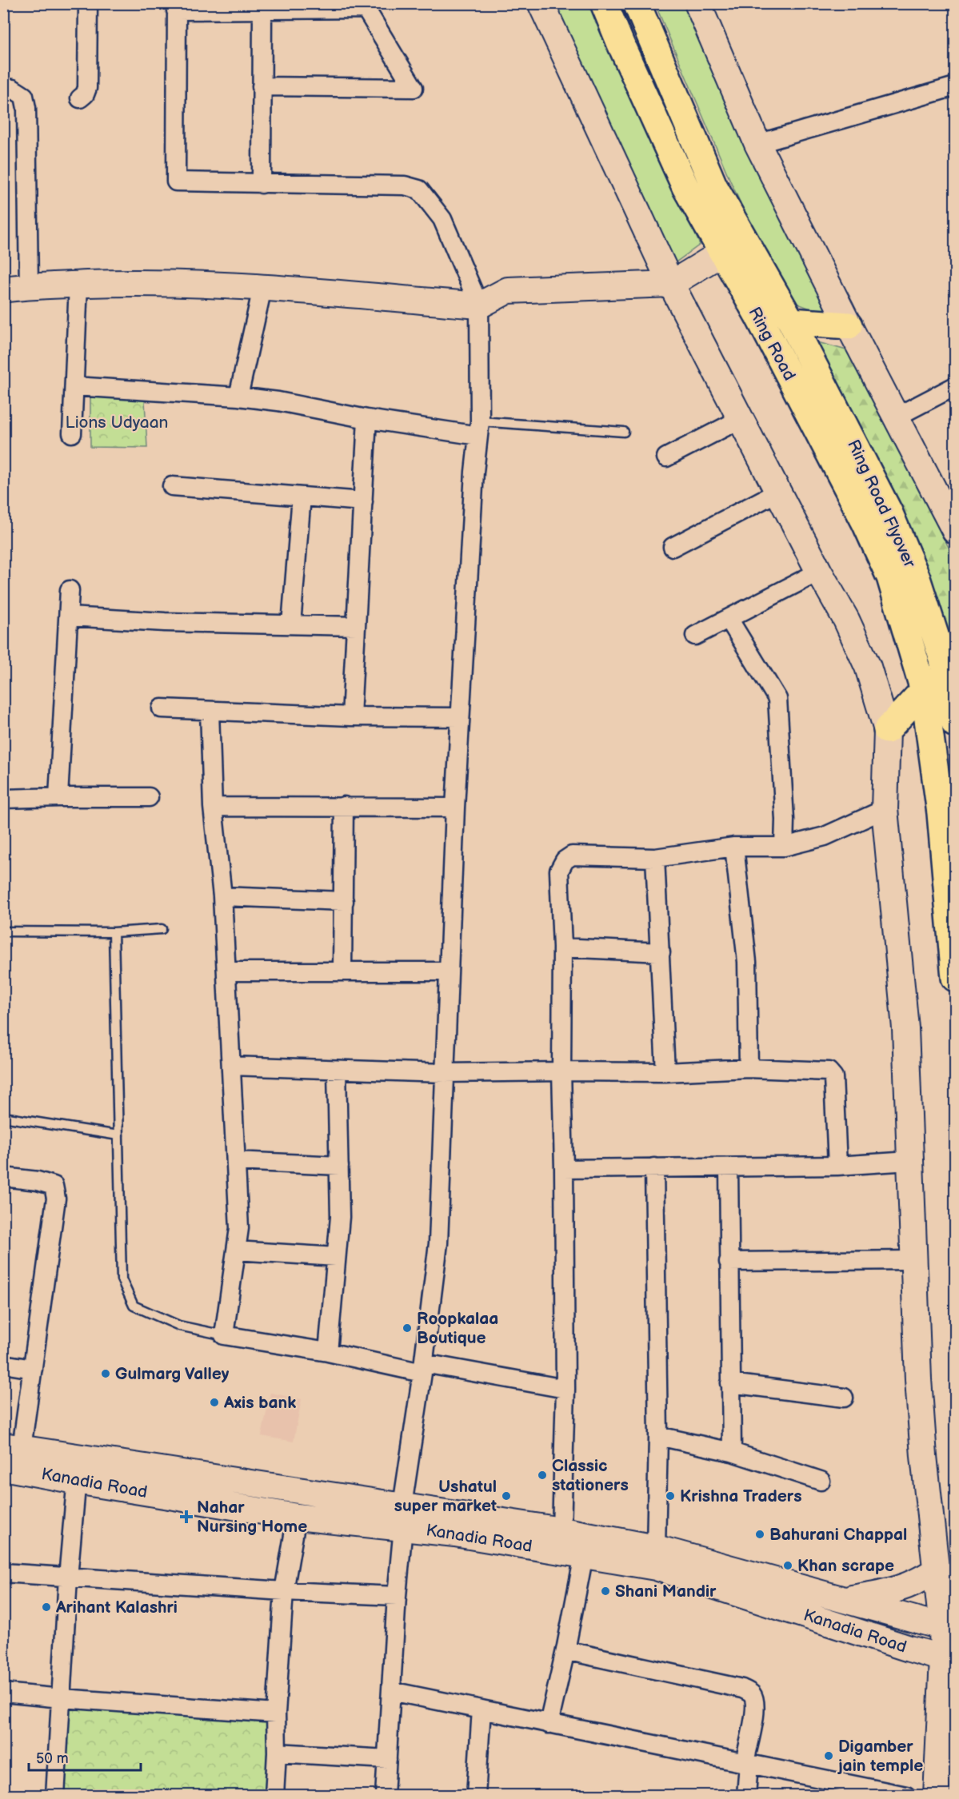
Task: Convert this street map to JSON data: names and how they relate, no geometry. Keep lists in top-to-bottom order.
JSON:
{
  "streets": {
    "main road": ["Ring Road", "Ring Road Flyover"],
    "street": ["Kanadia Road"]
  },
  "crossings": [
    ["Ring Road", "Ring Road Flyover"]
  ],
  "parks": ["Lions Udyaan"],
  "places": {
    "other": [
      "Roopkalaa Boutique",
      "Gulmarg Valley",
      "Axis bank",
      "Classic stationers",
      "Ushatul super market",
      "Krishna Traders",
      "Bahurani Chappal",
      "Khan scrape",
      "Shani Mandir",
      "Arihant Kalashri",
      "Digamber jain temple"
    ],
    "health": ["Nahar Nursing Home"]
  },
  "scale_bar": "50 m"
}
